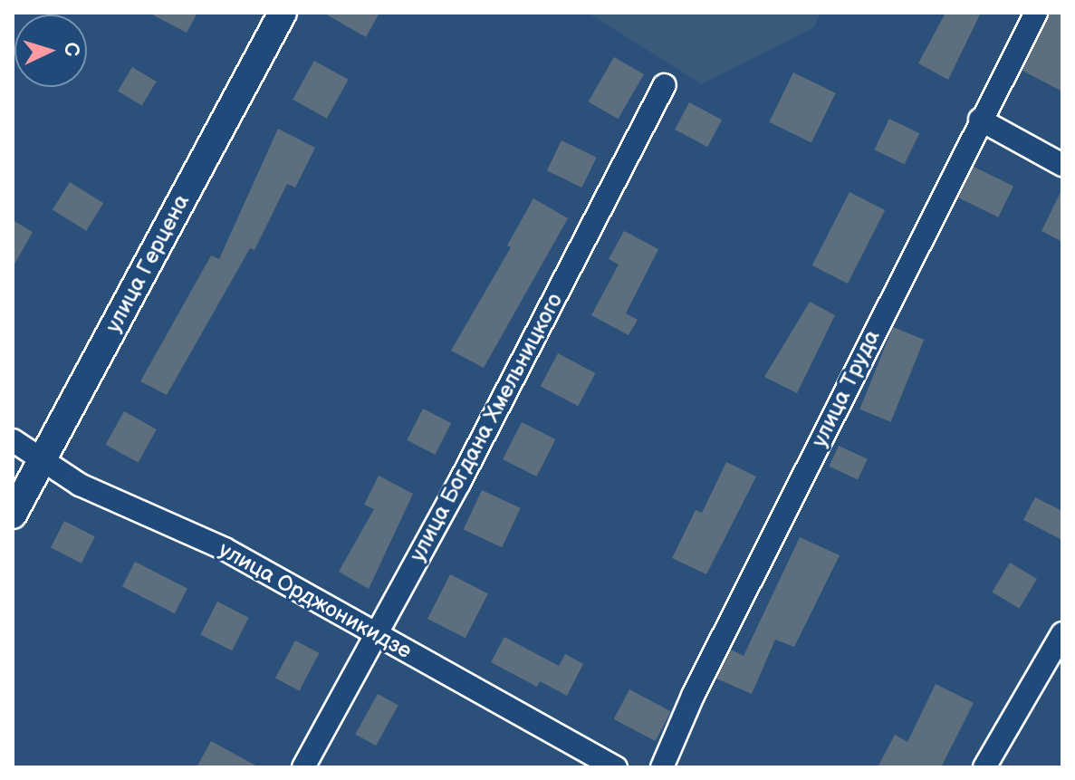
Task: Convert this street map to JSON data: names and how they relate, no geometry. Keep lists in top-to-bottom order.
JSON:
{
  "streets": {
    "street": [
      "улица Герцена",
      "улица Труда",
      "улица Богдана Хмельницкого",
      "улица Орджоникидзе"
    ]
  },
  "crossings": [
    ["улица Герцена", "улица Орджоникидзе"],
    ["улица Богдана Хмельницкого", "улица Орджоникидзе"]
  ],
  "north": "right"
}
